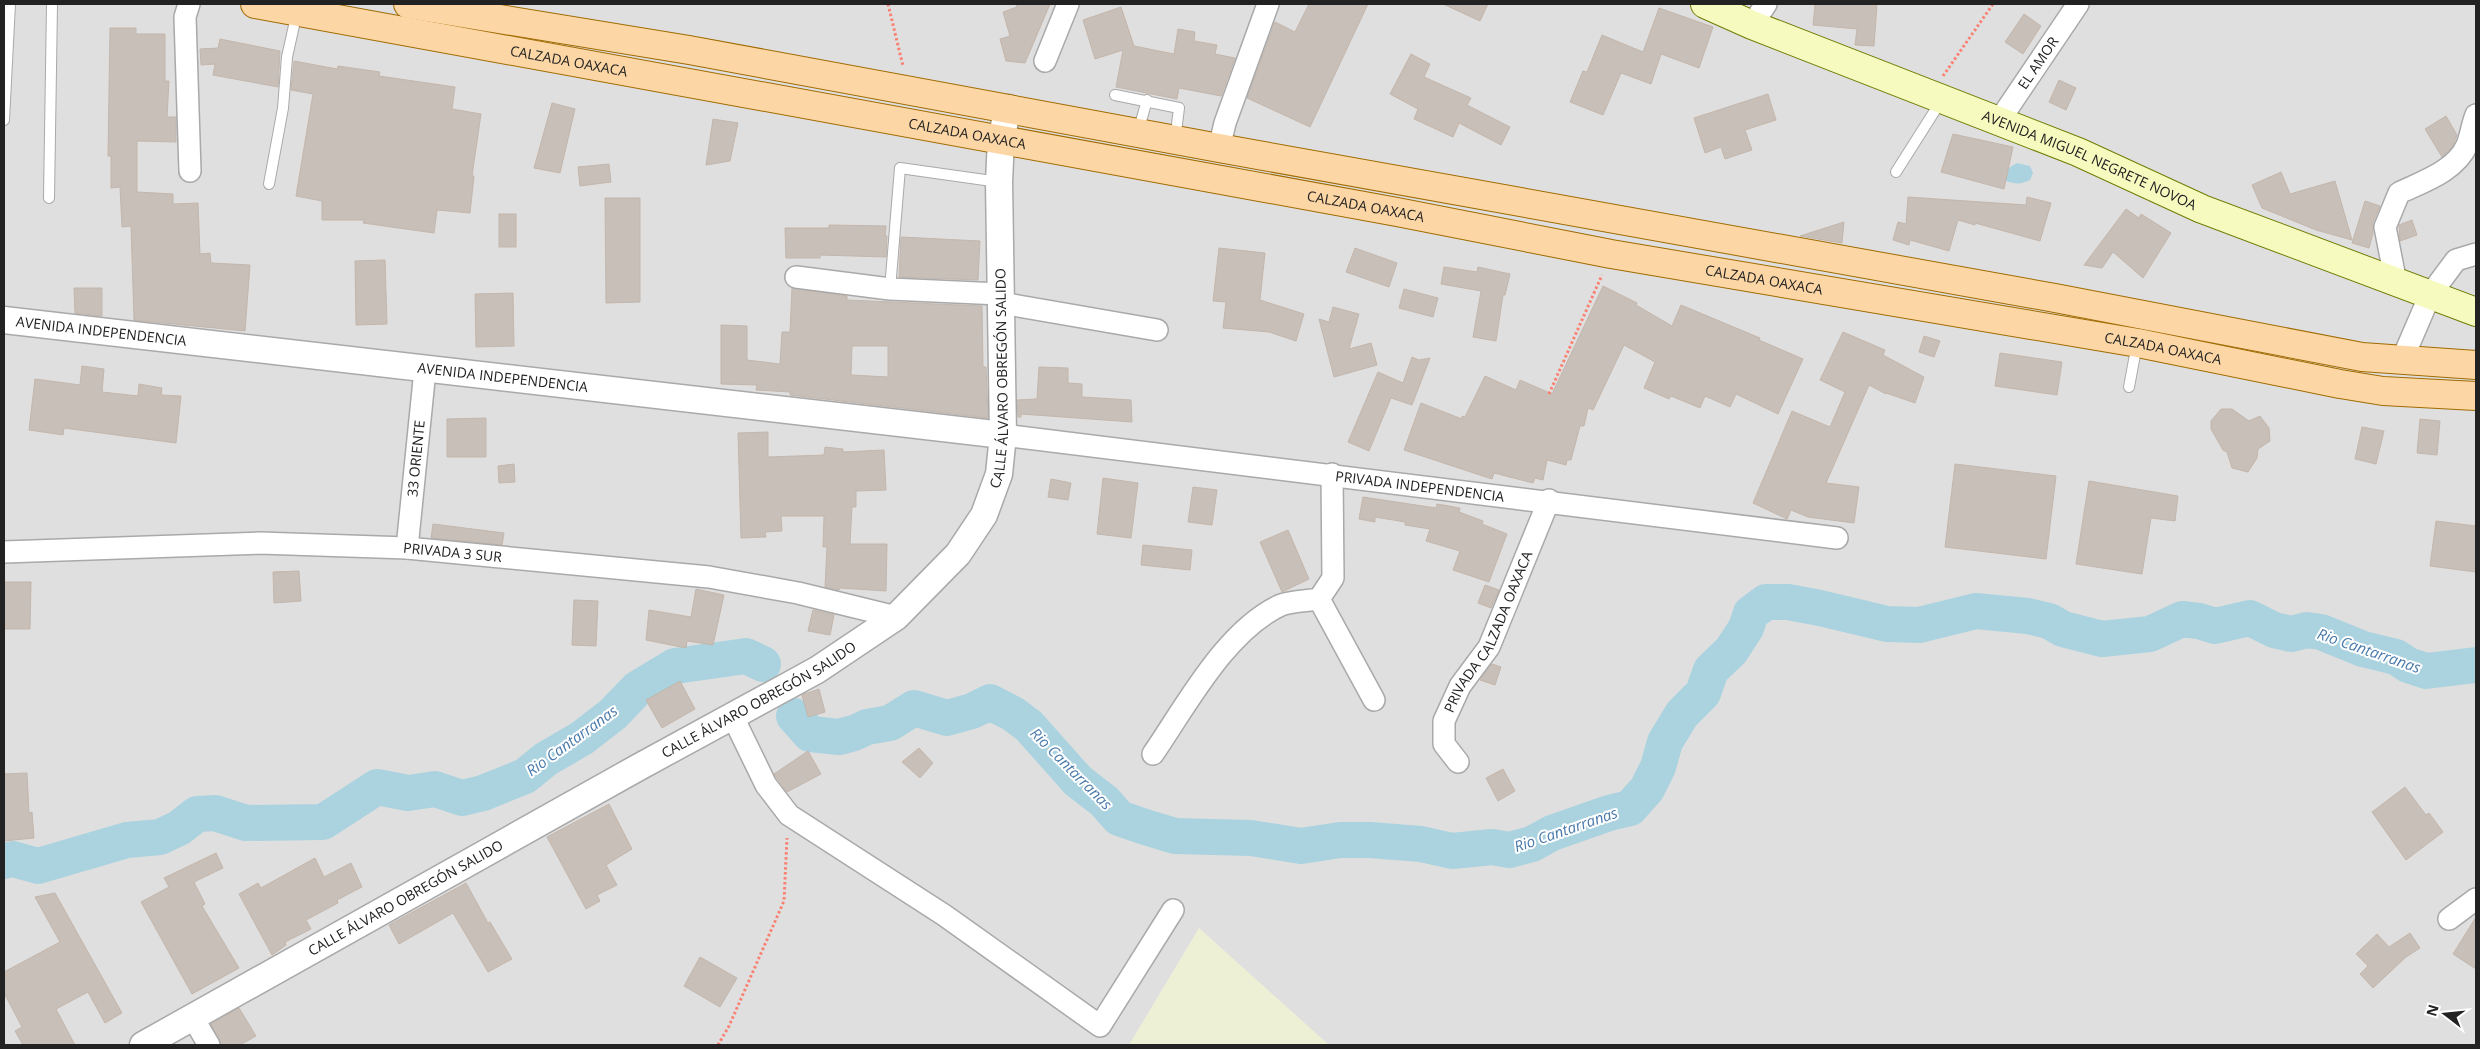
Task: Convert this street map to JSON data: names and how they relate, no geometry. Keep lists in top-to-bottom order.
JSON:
{
  "streets": {
    "main road": ["CALZADA OAXACA", "AVENIDA MIGUEL NEGRETE NOVOA"],
    "street": [
      "EL AMOR",
      "AVENIDA INDEPENDENCIA",
      "CALLE ÁLVARO OBREGÓN SALIDO",
      "33 ORIENTE",
      "PRIVADA INDEPENDENCIA",
      "PRIVADA 3 SUR",
      "PRIVADA CALZADA OAXACA"
    ]
  },
  "crossings": [
    ["CALZADA OAXACA", "CALLE ÁLVARO OBREGÓN SALIDO"],
    ["EL AMOR", "AVENIDA MIGUEL NEGRETE NOVOA"],
    ["AVENIDA INDEPENDENCIA", "CALLE ÁLVARO OBREGÓN SALIDO"],
    ["AVENIDA INDEPENDENCIA", "33 ORIENTE"],
    ["AVENIDA INDEPENDENCIA", "PRIVADA INDEPENDENCIA"],
    ["CALLE ÁLVARO OBREGÓN SALIDO", "PRIVADA INDEPENDENCIA"],
    ["CALLE ÁLVARO OBREGÓN SALIDO", "PRIVADA 3 SUR"],
    ["33 ORIENTE", "PRIVADA 3 SUR"],
    ["PRIVADA INDEPENDENCIA", "PRIVADA CALZADA OAXACA"]
  ],
  "water": ["Rio Cantarranas"],
  "north": "left"
}
